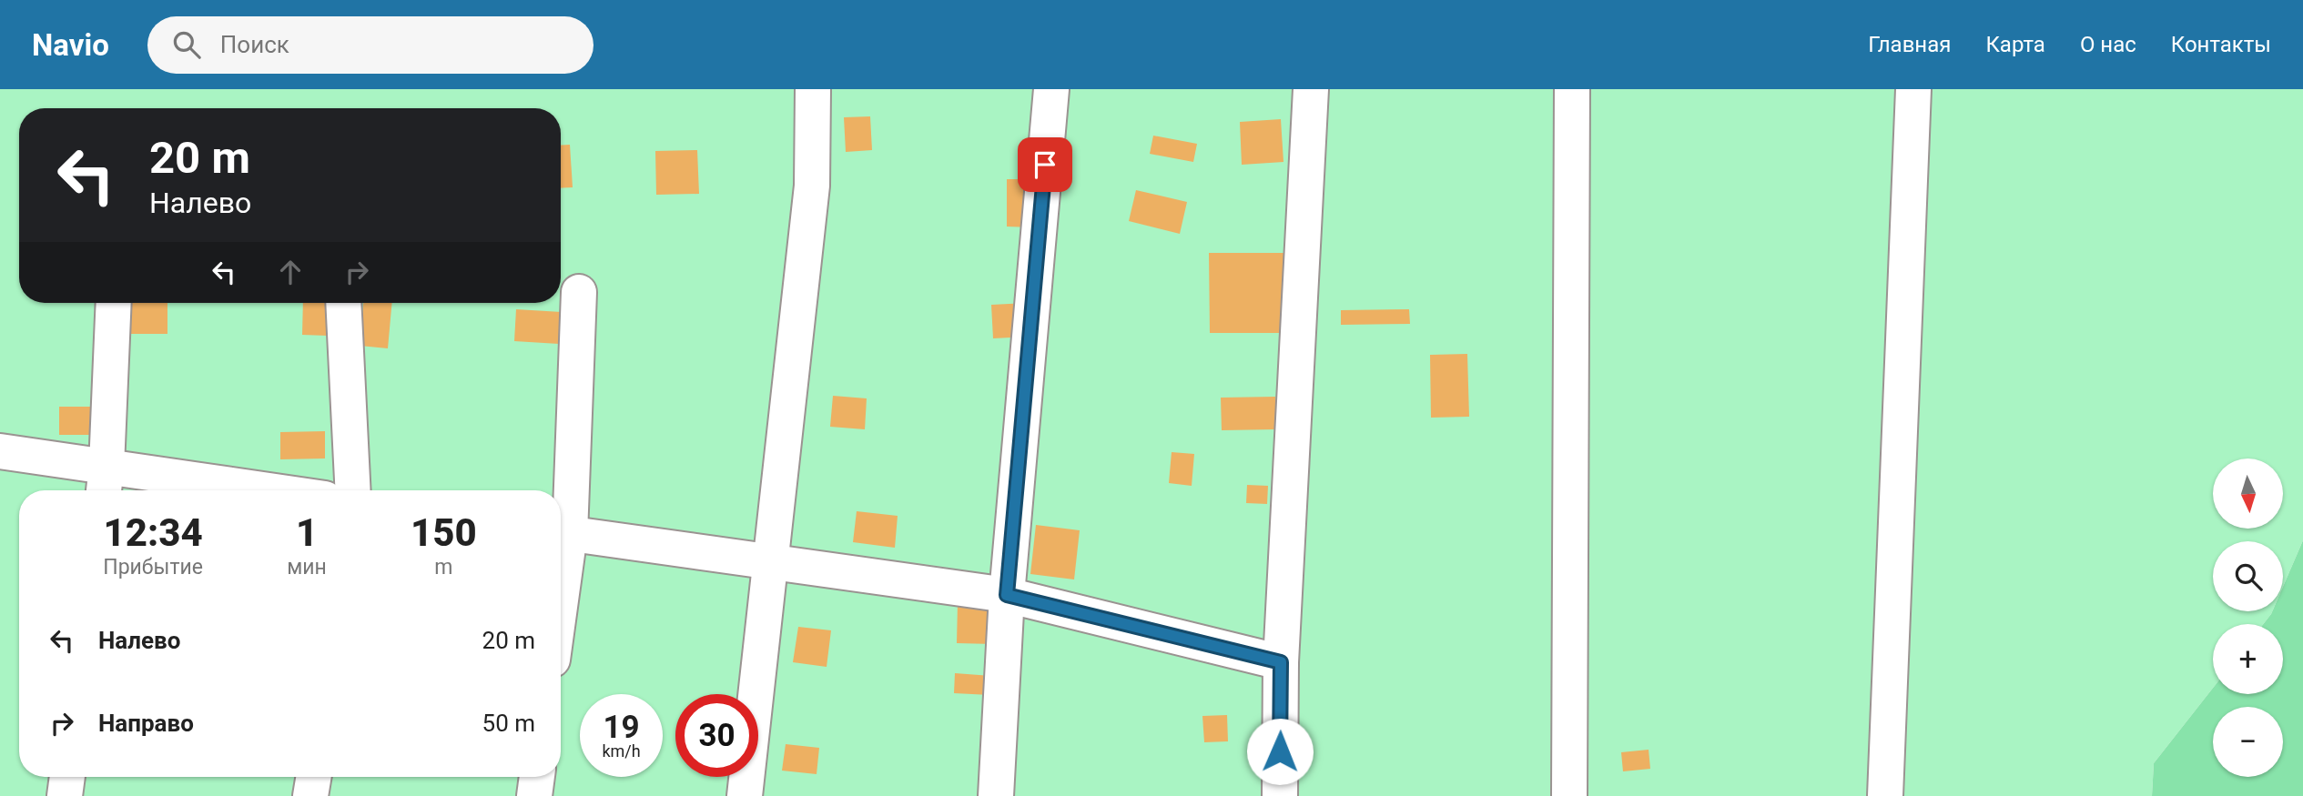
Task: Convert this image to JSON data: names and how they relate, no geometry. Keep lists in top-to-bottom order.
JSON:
{
  "north": "bottom",
  "page": {
    "header": "Navio",
    "search": "Поиск",
    "nav": [
      "Главная",
      "Карта",
      "О нас",
      "Контакты"
    ],
    "turn": ["20 m", "Налево"],
    "map_buttons": ["+", "−"],
    "eta": [
      "12:34",
      "Прибытие",
      "1",
      "мин",
      "150",
      "m"
    ],
    "list": [
      {
        "name": "Налево",
        "value": "20 m"
      },
      {
        "name": "Направо",
        "value": "50 m"
      }
    ],
    "speed": "19 km/h",
    "limit": "30"
  }
}
